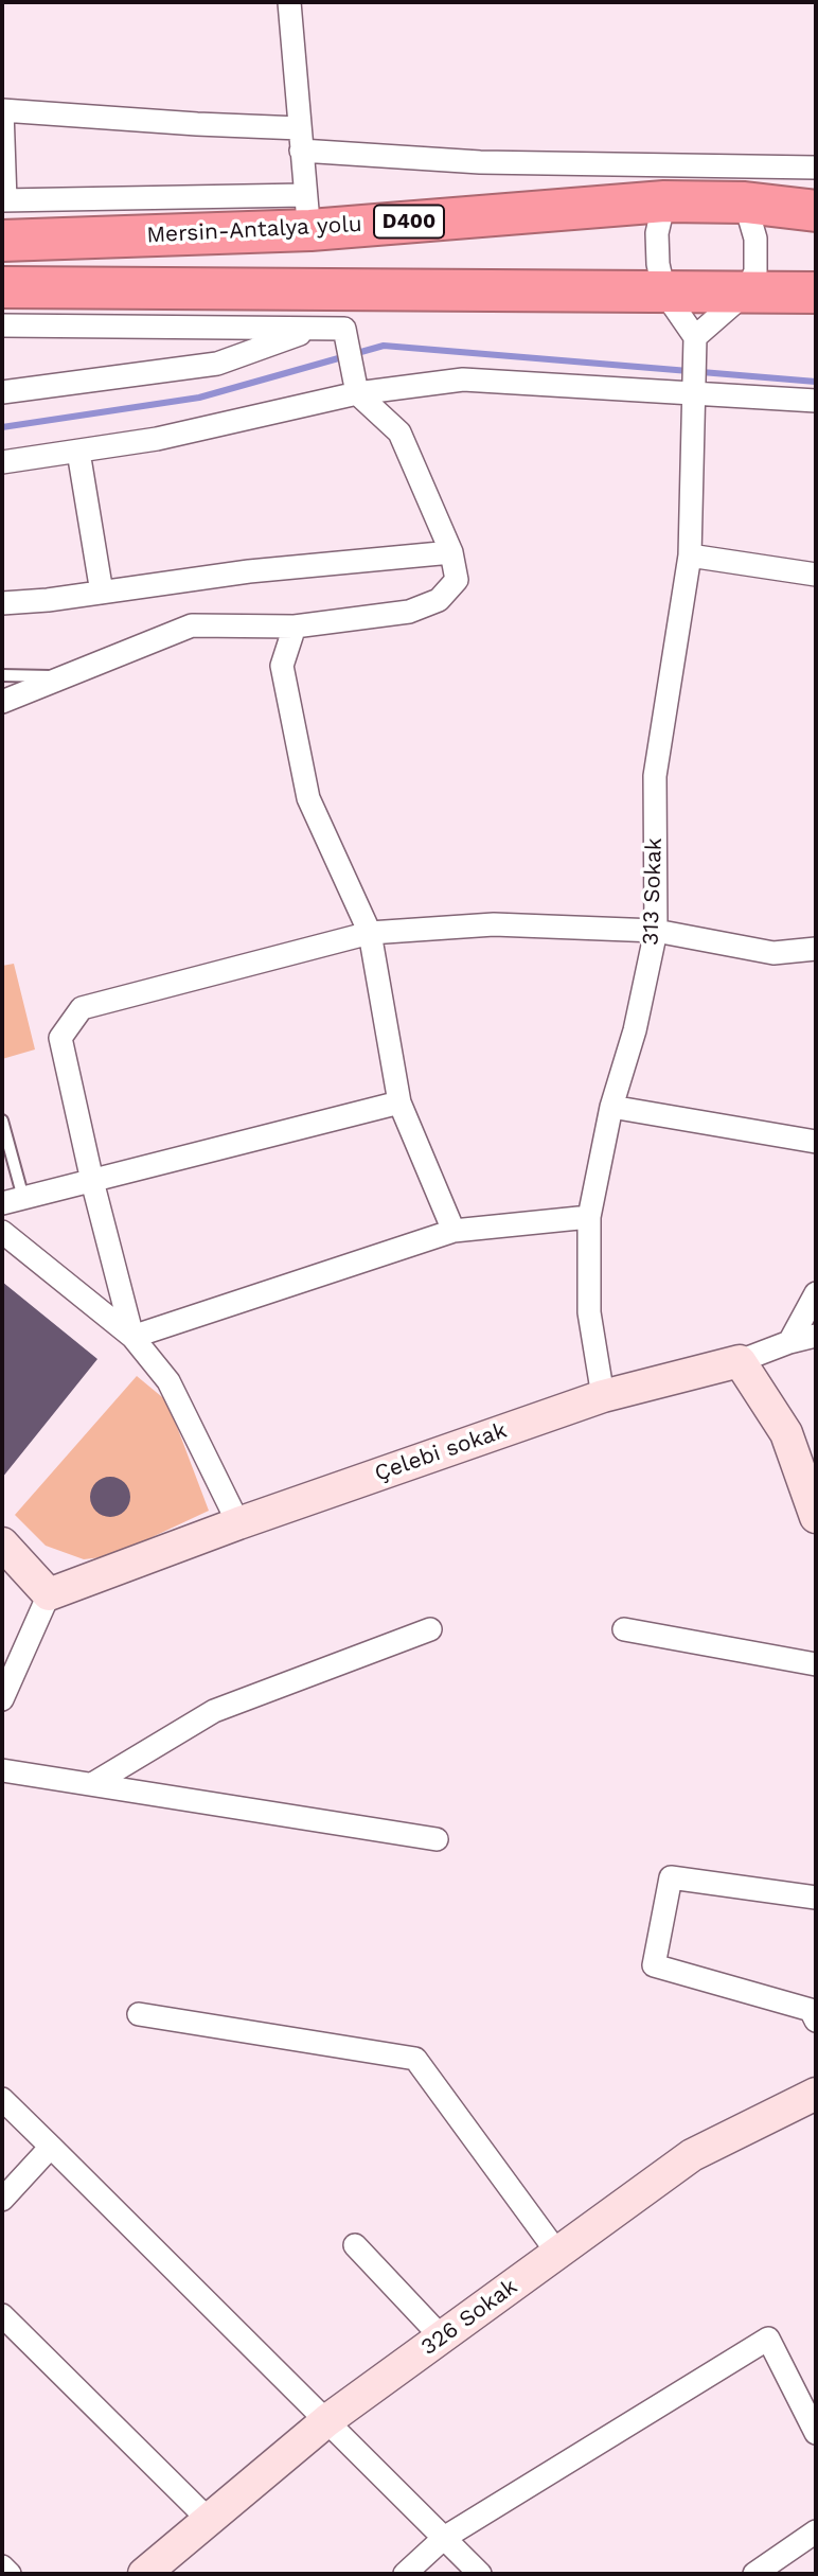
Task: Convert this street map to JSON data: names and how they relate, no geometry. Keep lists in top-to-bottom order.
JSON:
{
  "streets": {
    "highway": ["D400", "Mersin-Antalya yolu"],
    "street": ["313 Sokak", "Çelebi sokak", "326 Sokak"]
  },
  "crossings": [
    ["313 Sokak", "Çelebi sokak"]
  ]
}
